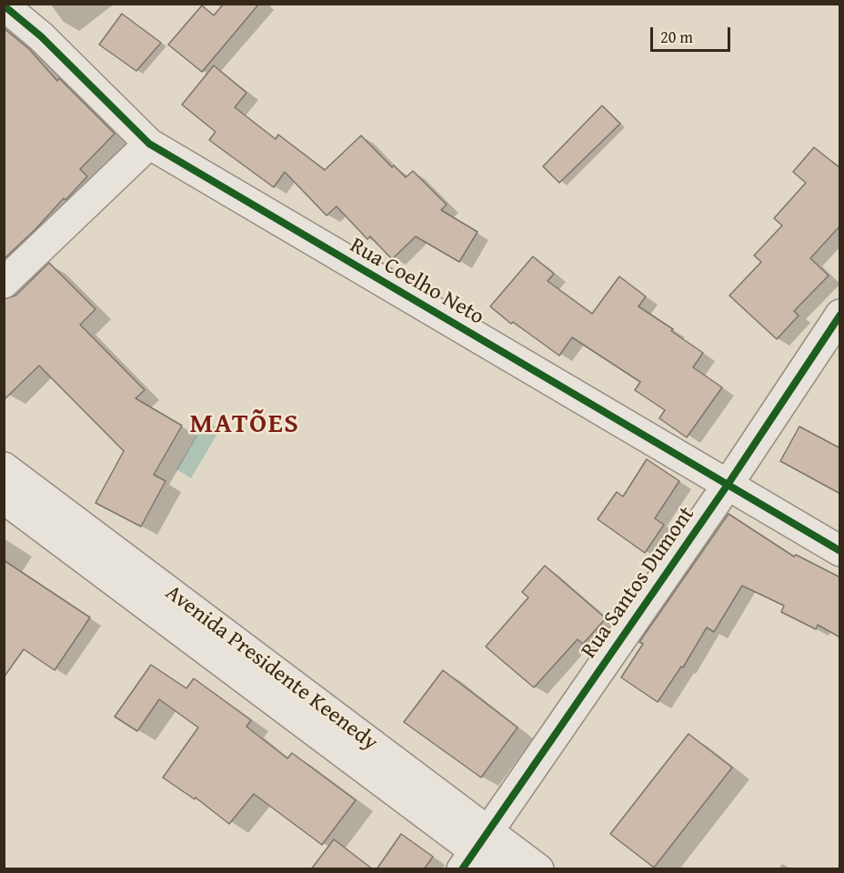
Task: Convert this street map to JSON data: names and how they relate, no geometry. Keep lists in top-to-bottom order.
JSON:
{
  "streets": {
    "street": ["Rua Coelho Neto", "Rua Santos Dumont", "Avenida Presidente Keenedy"]
  },
  "crossings": [
    ["Rua Coelho Neto", "Rua Santos Dumont"],
    ["Rua Santos Dumont", "Avenida Presidente Keenedy"]
  ],
  "districts": ["MATÕES"],
  "scale_bar": "20 m"
}
